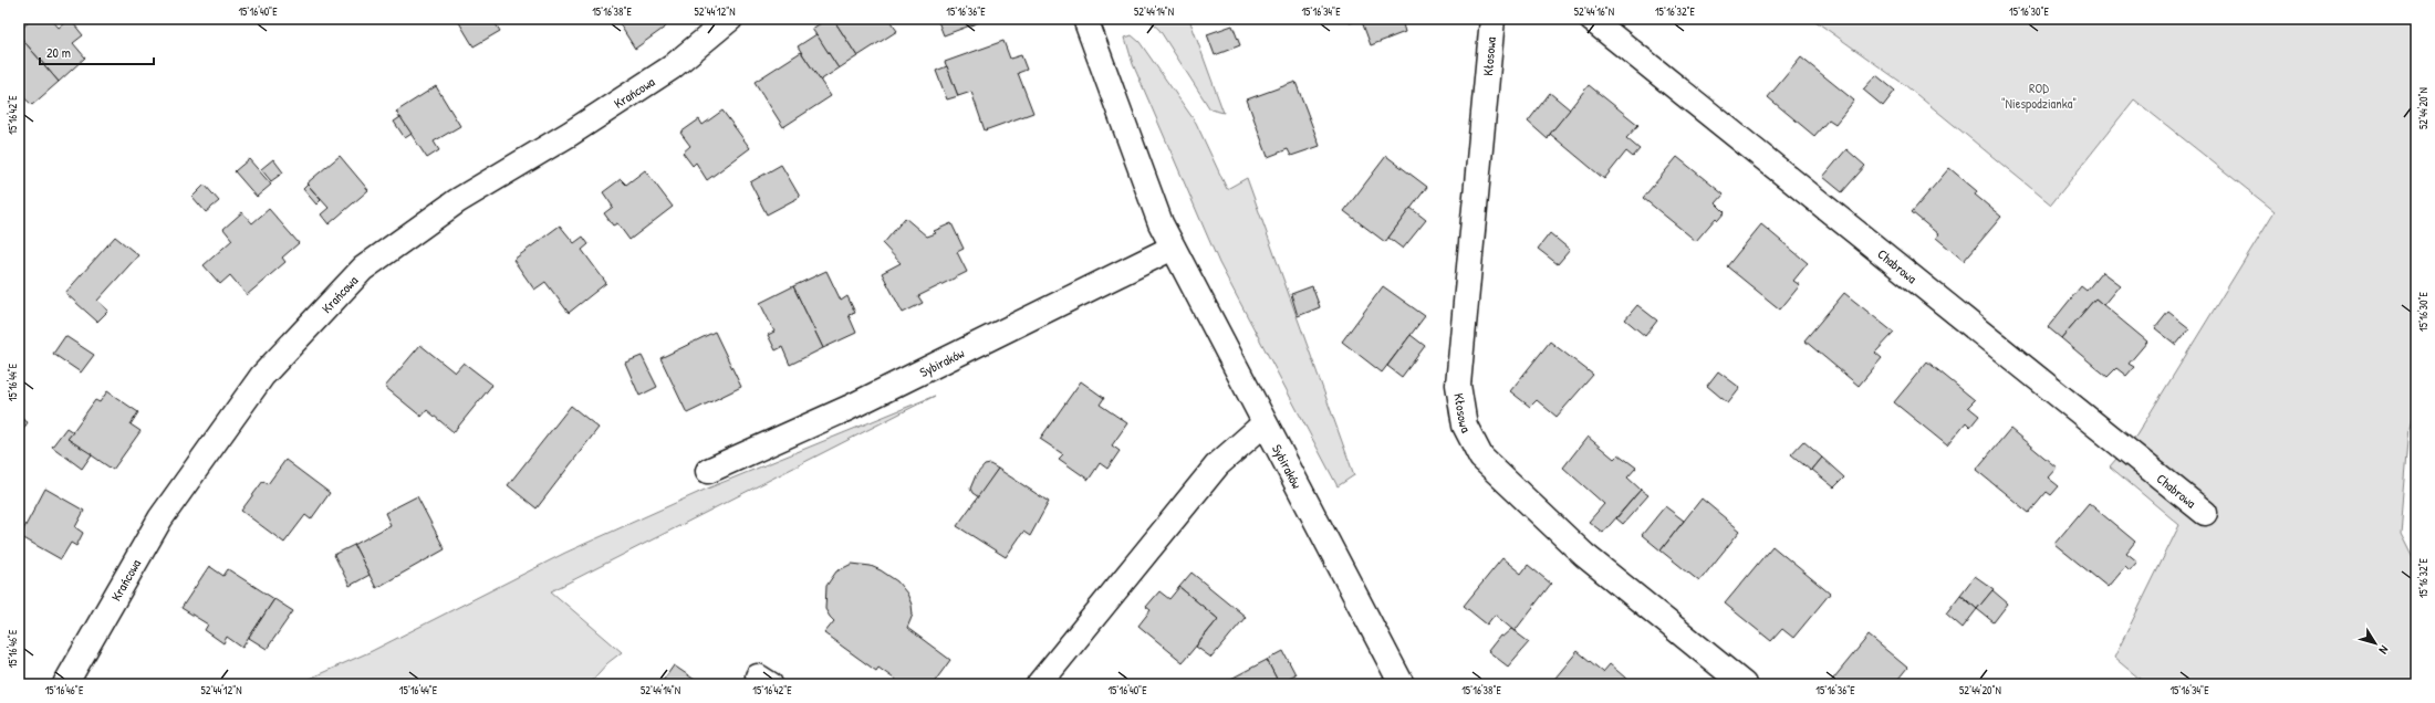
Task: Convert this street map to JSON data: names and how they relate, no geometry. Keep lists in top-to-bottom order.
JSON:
{
  "streets": {
    "street": [
      "Kłosowa",
      "Krańcowa",
      "Chabrowa",
      "Sybiraków"
    ]
  },
  "parks": ["ROD \"Niespodzianka\""],
  "scale_bar": "20 m",
  "north": "bottom right",
  "coordinates": [
    "15°16'40\"E",
    "15°16'38\"E",
    "52°44'12\"N",
    "15°16'36\"E",
    "52°44'14\"N",
    "15°16'34\"E",
    "52°44'16\"N",
    "15°16'32\"E",
    "15°16'30\"E",
    "52°44'20\"N",
    "15°16'42\"E",
    "15°16'44\"E",
    "15°16'46\"E"
  ]
}
